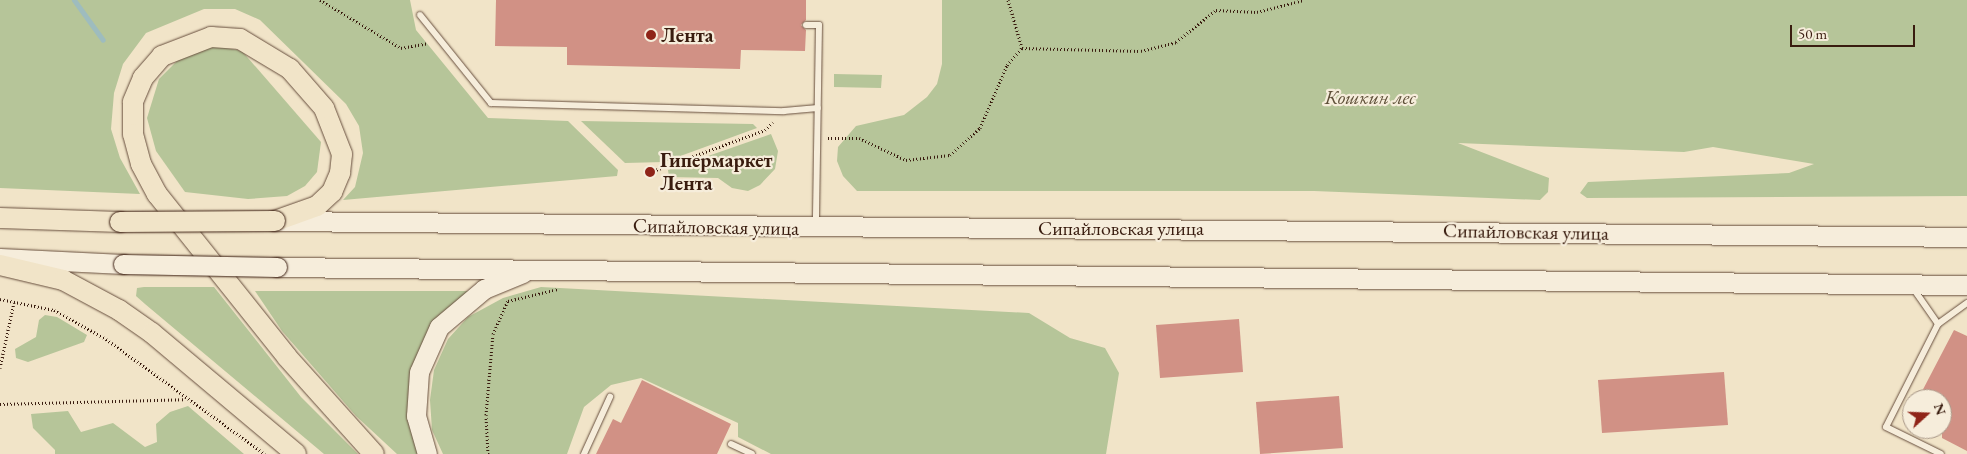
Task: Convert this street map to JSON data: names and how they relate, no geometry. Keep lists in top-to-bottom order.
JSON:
{
  "streets": {
    "main road": ["Сипайловская улица"]
  },
  "parks": ["Кошкин лес"],
  "places": ["Лента", "Гипермаркет Лента"],
  "scale_bar": "50 m",
  "north": "right"
}
